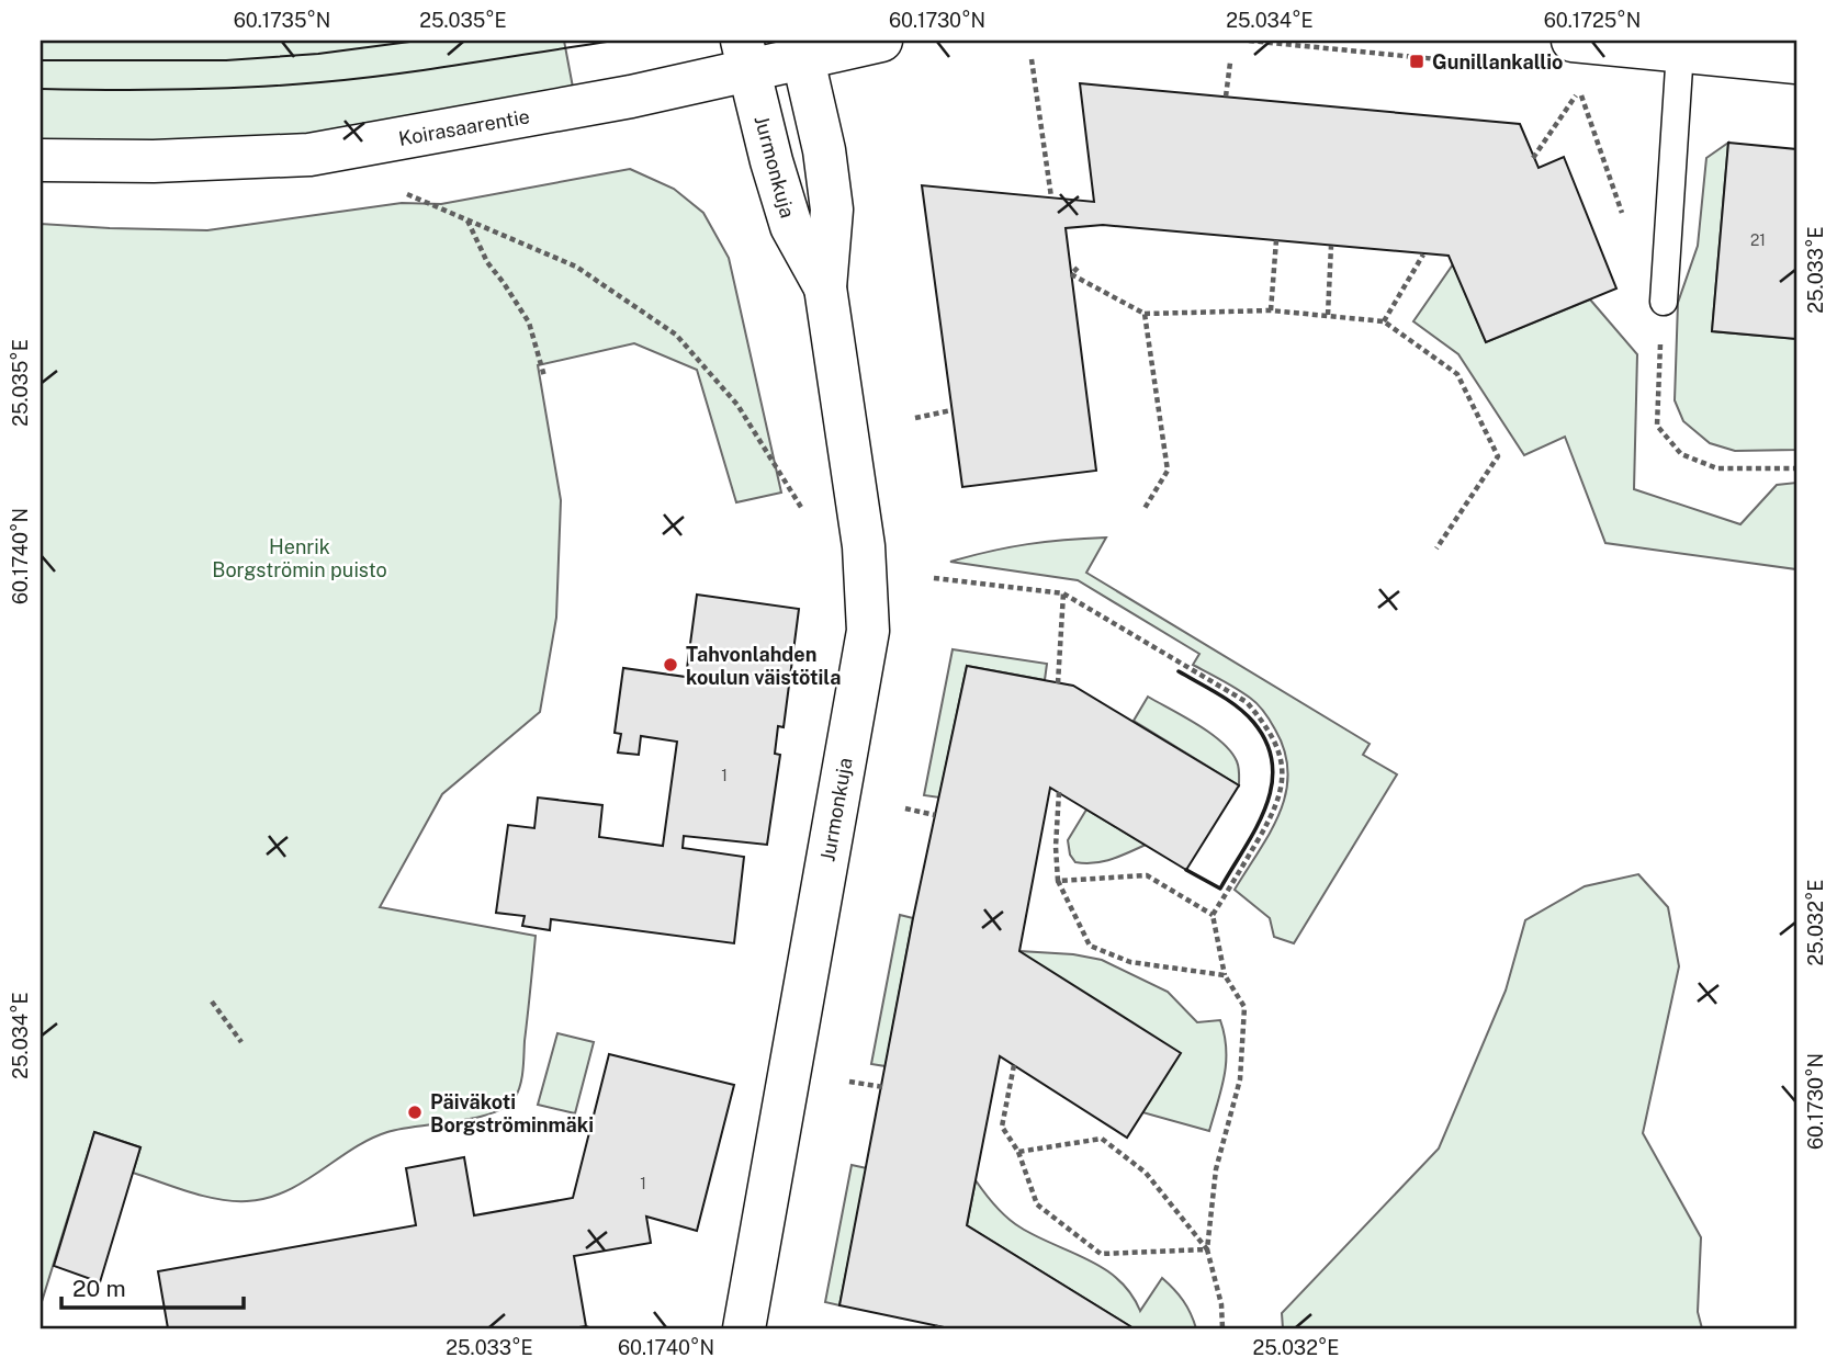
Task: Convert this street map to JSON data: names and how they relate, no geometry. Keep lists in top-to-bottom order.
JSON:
{
  "streets": {
    "street": ["Koirasaarentie", "Jurmonkuja"]
  },
  "crossings": [
    ["Koirasaarentie", "Jurmonkuja"]
  ],
  "parks": ["Henrik Borgströmin puisto"],
  "places": {
    "transit": ["Gunillankallio"],
    "other": ["Tahvonlahden koulun väistötila", "Päiväkoti Borgströminmäki"]
  },
  "house_numbers": ["21", "1", "1"],
  "scale_bar": "20 m",
  "coordinates": [
    "60.1735°N",
    "25.035°E",
    "60.1730°N",
    "25.034°E",
    "60.1725°N",
    "25.033°E",
    "60.1740°N",
    "25.032°E"
  ]
}
